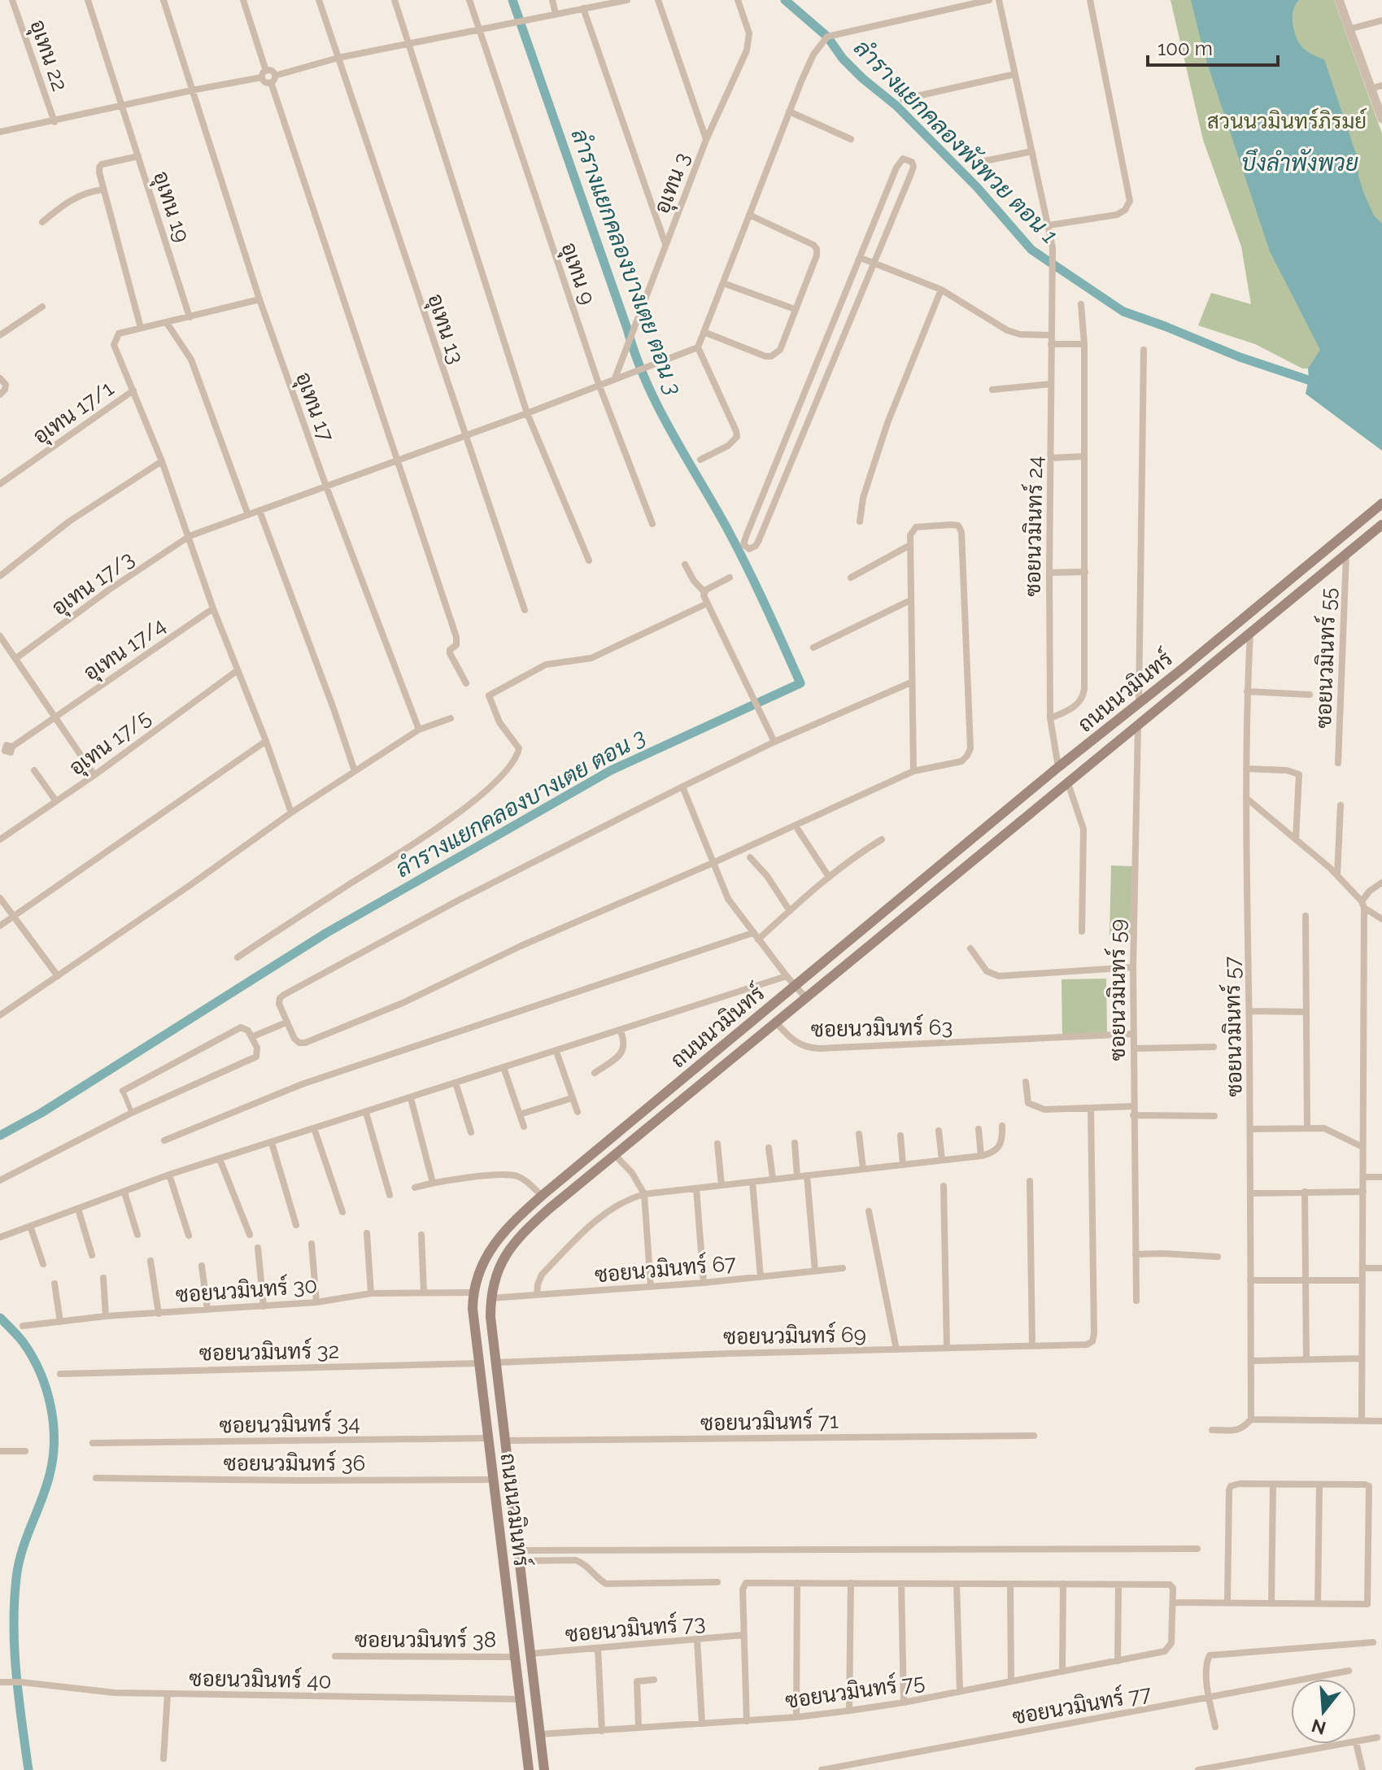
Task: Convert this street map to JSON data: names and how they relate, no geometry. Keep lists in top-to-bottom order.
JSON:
{
  "streets": {
    "main road": ["ถนนนวมินทร์"],
    "street": [
      "อุเทน 22",
      "อุเทน 3",
      "อุเทน 19",
      "อุเทน 9",
      "อุเทน 13",
      "อุเทน 17",
      "อุเทน 17/1",
      "ซอยนวมินทร์ 24",
      "อุเทน 17/3",
      "อุเทน 17/4",
      "ซอยนวมินทร์ 55",
      "อุเทน 17/5",
      "ซอยนวมินทร์ 59",
      "ซอยนวมินทร์ 57",
      "ซอยนวมินทร์ 63",
      "ซอยนวมินทร์ 67",
      "ซอยนวมินทร์ 30",
      "ซอยนวมินทร์ 69",
      "ซอยนวมินทร์ 32",
      "ซอยนวมินทร์ 71",
      "ซอยนวมินทร์ 34",
      "ซอยนวมินทร์ 36",
      "ซอยนวมินทร์ 73",
      "ซอยนวมินทร์ 38",
      "ซอยนวมินทร์ 40",
      "ซอยนวมินทร์ 75",
      "ซอยนวมินทร์ 77"
    ]
  },
  "crossings": [
    ["อุเทน 3", "อุเทน 17/3"],
    ["อุเทน 9", "อุเทน 17/3"],
    ["อุเทน 13", "อุเทน 17/3"],
    ["อุเทน 17", "อุเทน 17/3"],
    ["ซอยนวมินทร์ 24", "ถนนนวมินทร์"],
    ["ซอยนวมินทร์ 55", "ถนนนวมินทร์"],
    ["ถนนนวมินทร์", "ซอยนวมินทร์ 59"],
    ["ถนนนวมินทร์", "ซอยนวมินทร์ 57"],
    ["ถนนนวมินทร์", "ซอยนวมินทร์ 63"],
    ["ถนนนวมินทร์", "ซอยนวมินทร์ 67"],
    ["ถนนนวมินทร์", "ซอยนวมินทร์ 30"],
    ["ถนนนวมินทร์", "ซอยนวมินทร์ 69"],
    ["ถนนนวมินทร์", "ซอยนวมินทร์ 32"],
    ["ถนนนวมินทร์", "ซอยนวมินทร์ 71"],
    ["ถนนนวมินทร์", "ซอยนวมินทร์ 34"],
    ["ถนนนวมินทร์", "ซอยนวมินทร์ 36"],
    ["ถนนนวมินทร์", "ซอยนวมินทร์ 73"],
    ["ถนนนวมินทร์", "ซอยนวมินทร์ 38"],
    ["ถนนนวมินทร์", "ซอยนวมินทร์ 40"],
    ["ถนนนวมินทร์", "ซอยนวมินทร์ 75"],
    ["ซอยนวมินทร์ 59", "ซอยนวมินทร์ 63"]
  ],
  "water": ["ลำรางแยกคลองพังพวย ตอน 1", "บึงลำพังพวย", "ลำรางแยกคลองบางเตย ตอน 3"],
  "parks": ["สวนนวมินทร์ภิรมย์"],
  "scale_bar": "100 m",
  "north": "bottom"
}
